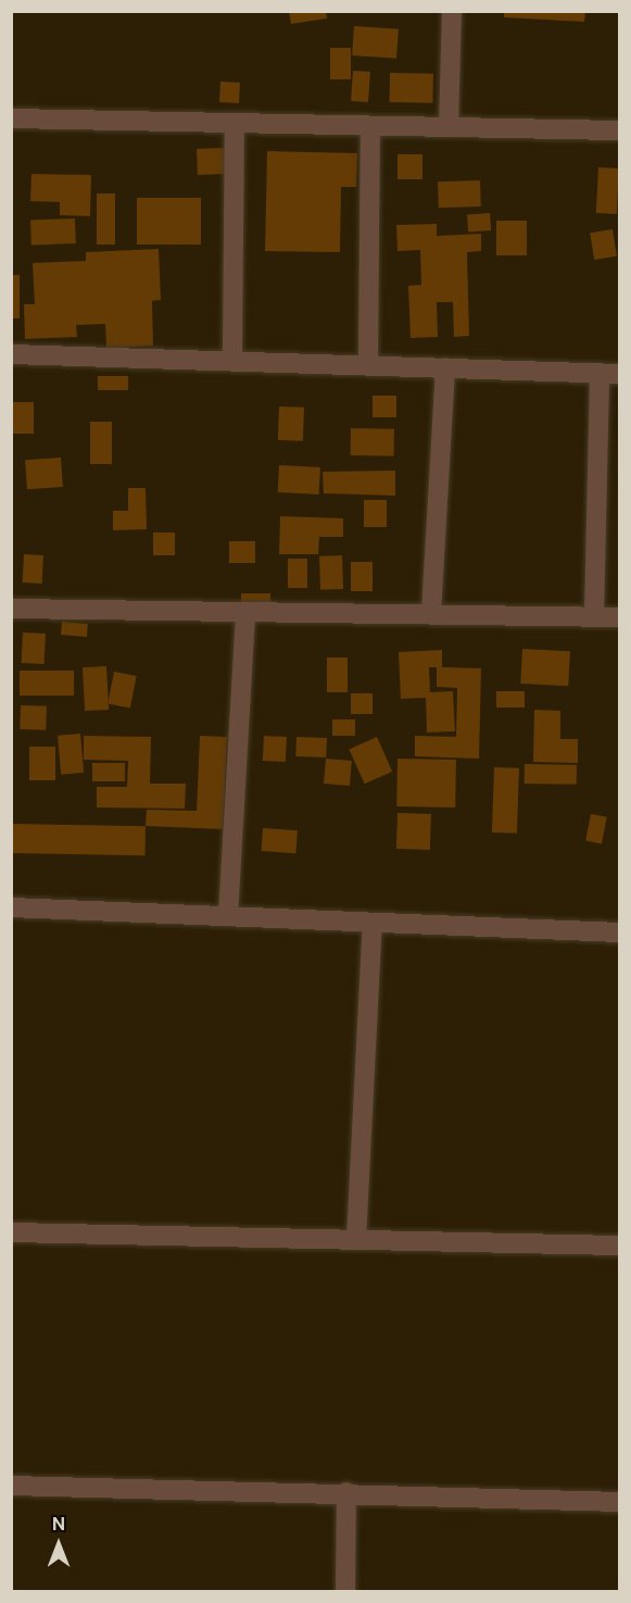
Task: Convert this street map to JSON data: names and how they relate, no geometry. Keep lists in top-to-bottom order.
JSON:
{
  "north": "top"
}
